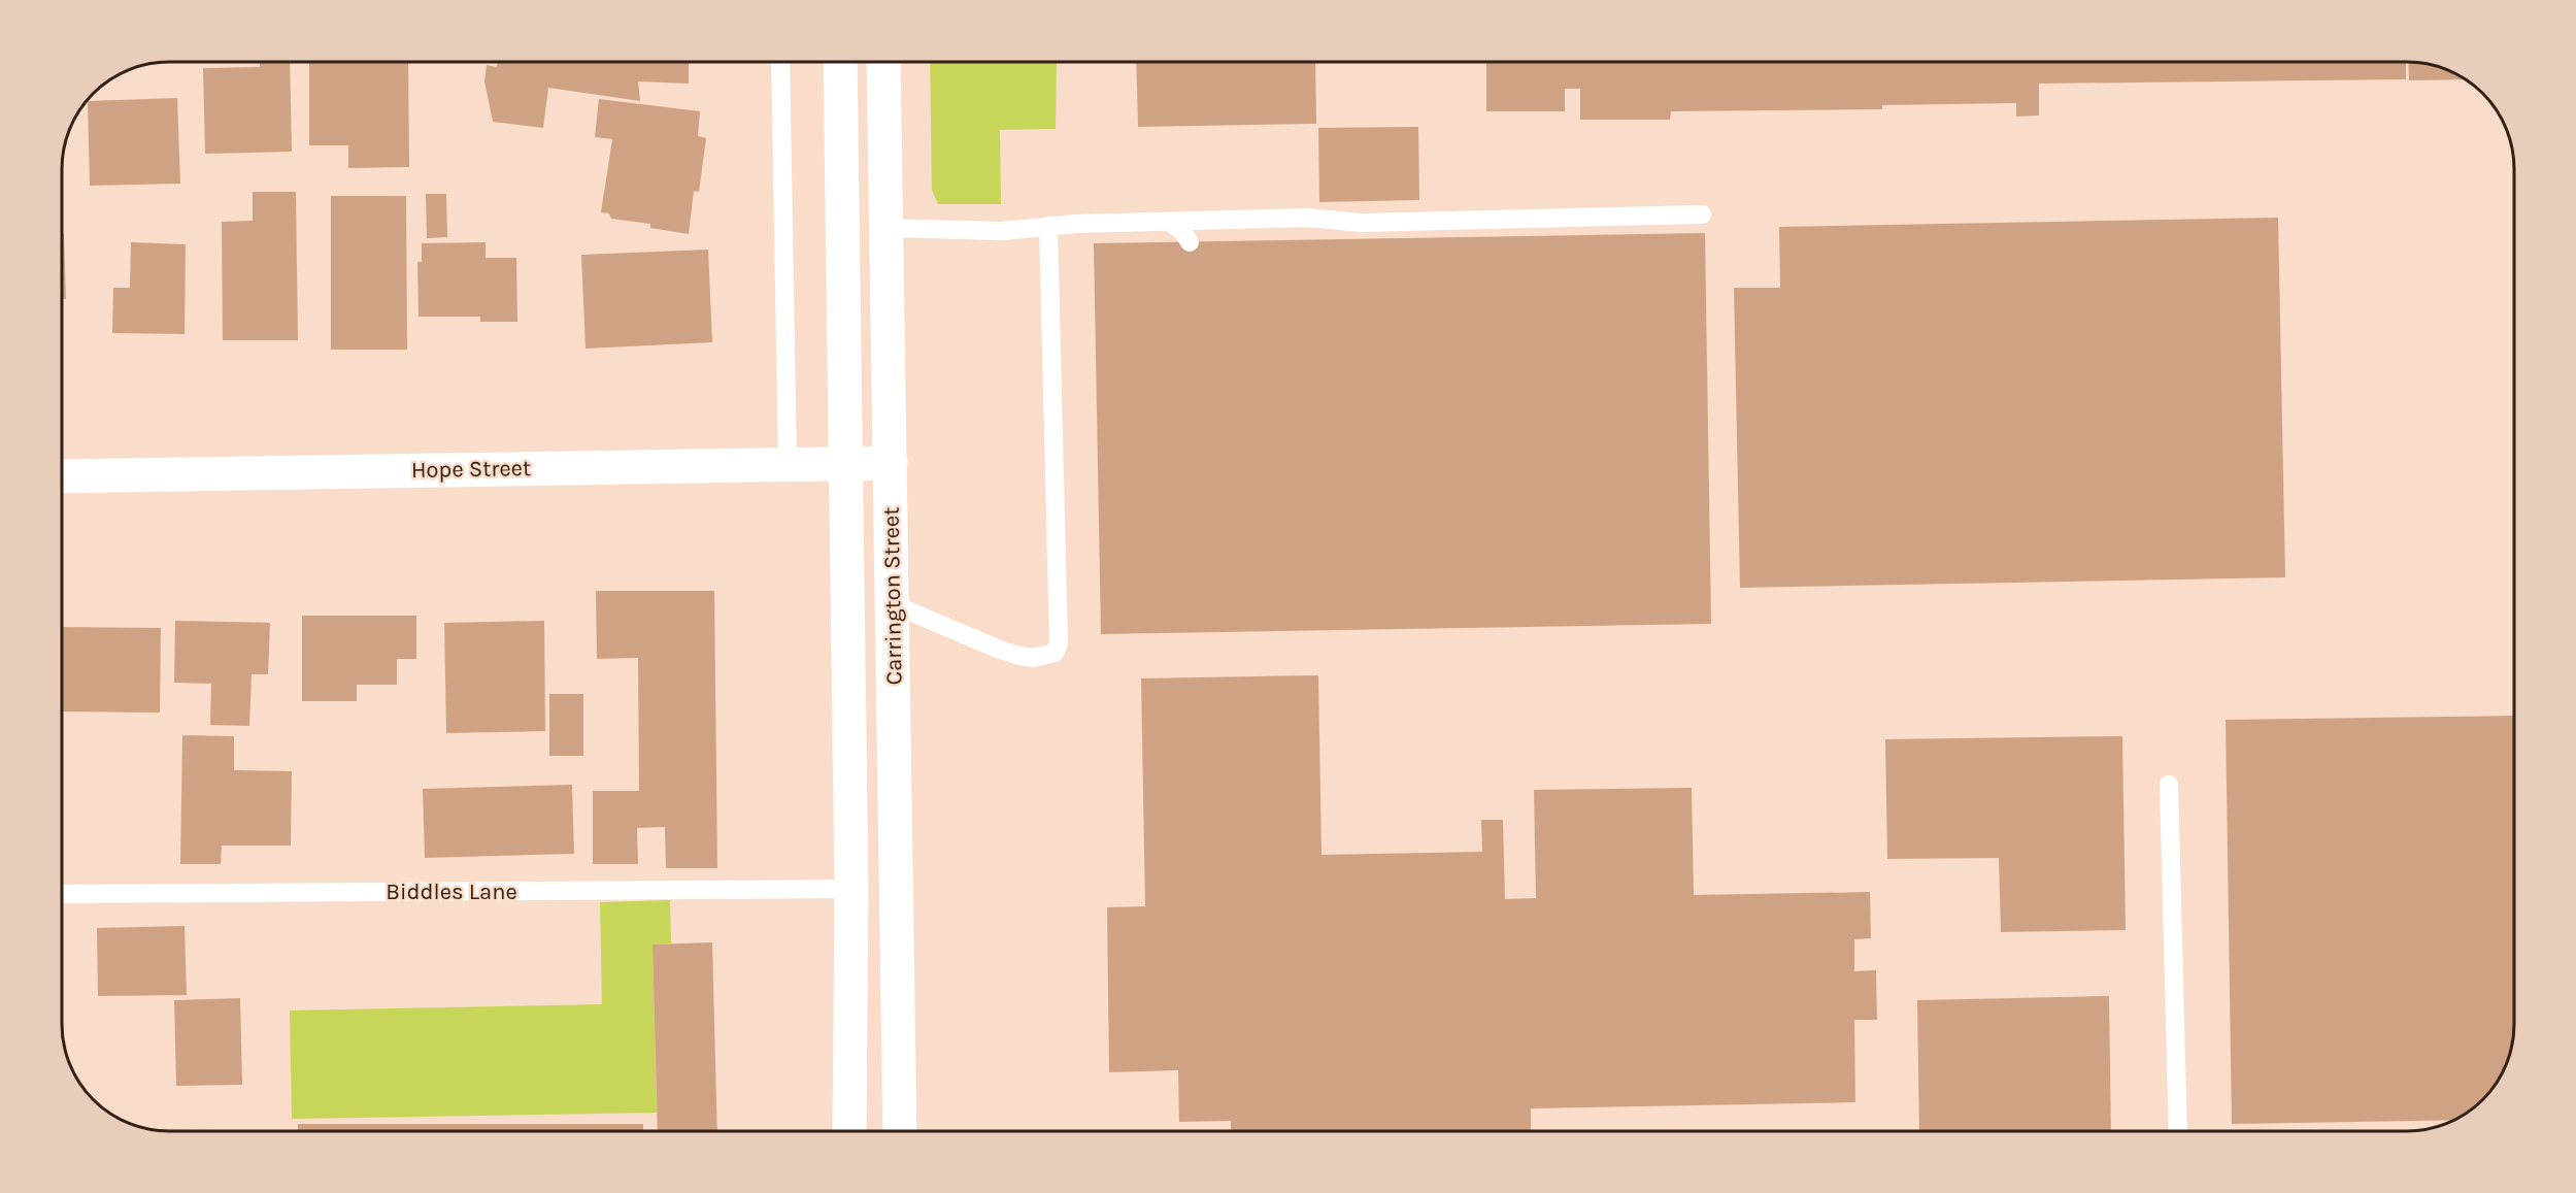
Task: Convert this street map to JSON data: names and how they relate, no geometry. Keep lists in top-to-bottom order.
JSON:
{
  "streets": {
    "main road": ["Hope Street", "Carrington Street"],
    "lane": ["Biddles Lane"]
  },
  "crossings": [
    ["Hope Street", "Carrington Street"],
    ["Carrington Street", "Biddles Lane"]
  ]
}
